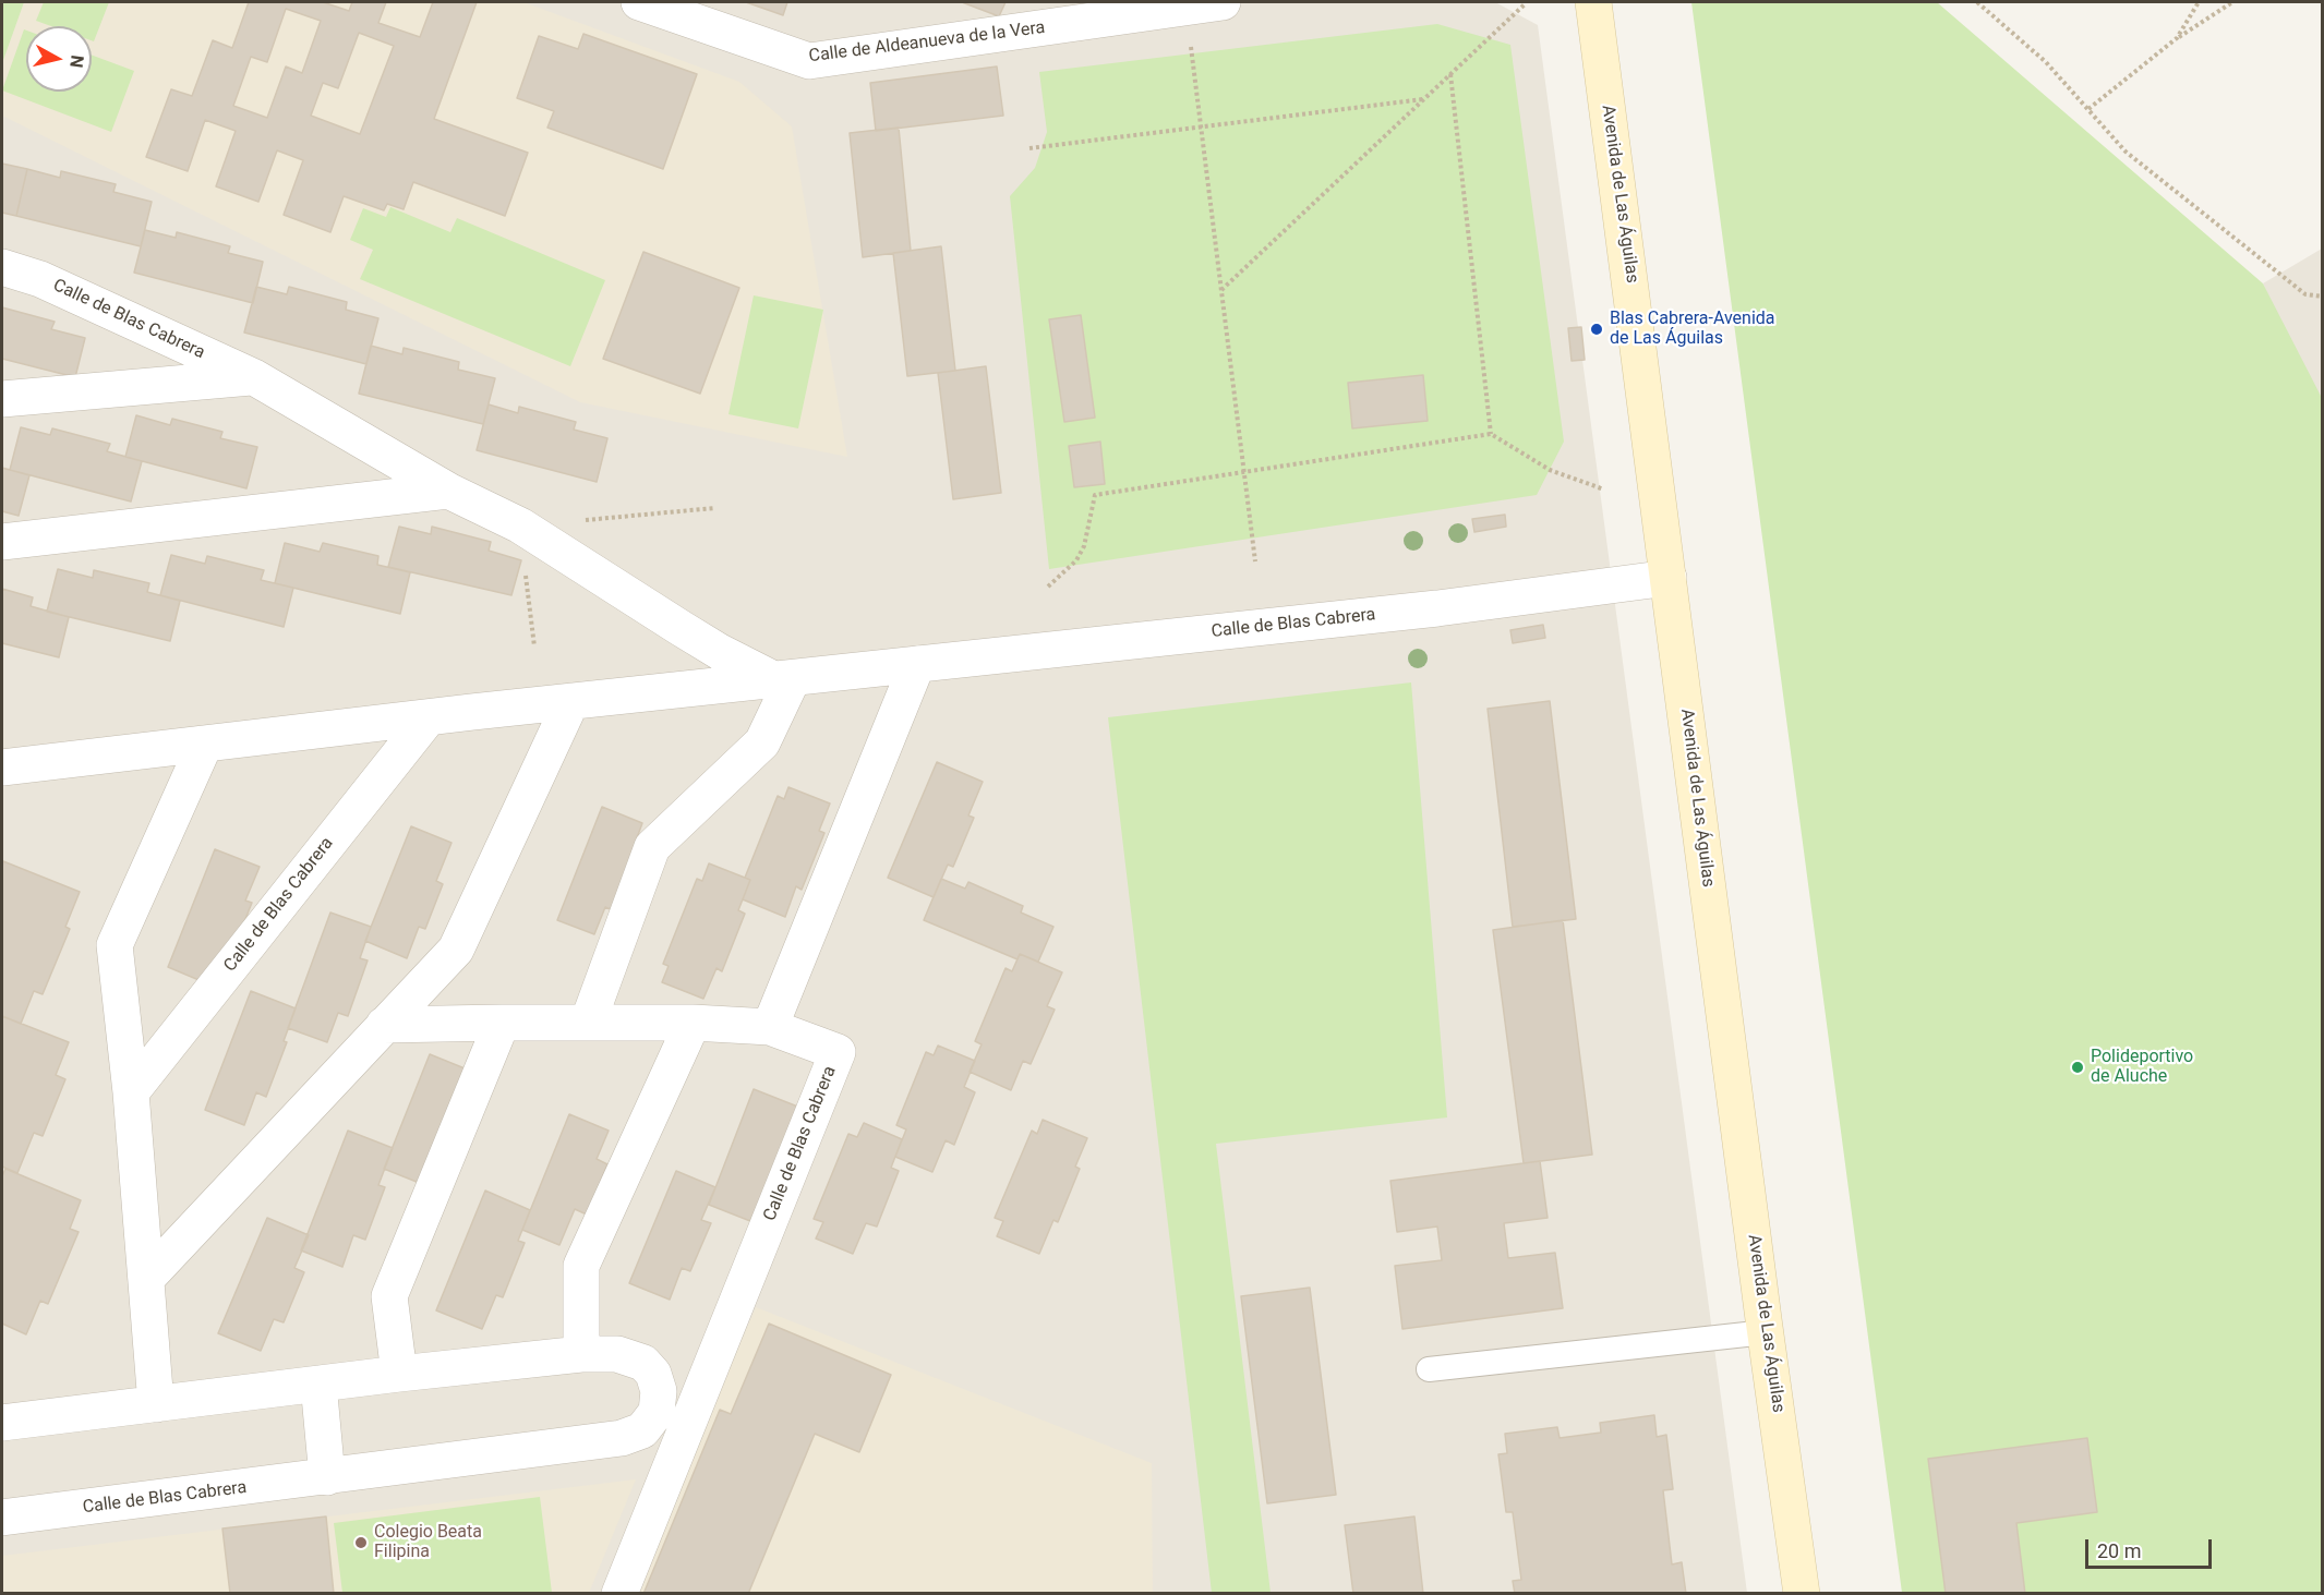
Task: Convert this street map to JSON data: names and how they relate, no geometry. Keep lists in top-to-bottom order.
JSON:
{
  "streets": {
    "street": ["Calle de Aldeanueva de la Vera", "Avenida de Las Águilas", "Calle de Blas Cabrera"]
  },
  "crossings": [
    ["Avenida de Las Águilas", "Calle de Blas Cabrera"]
  ],
  "places": ["Blas Cabrera-Avenida de Las Águilas", "Polideportivo de Aluche", "Colegio Beata Filipina"],
  "scale_bar": "20 m",
  "north": "right"
}
